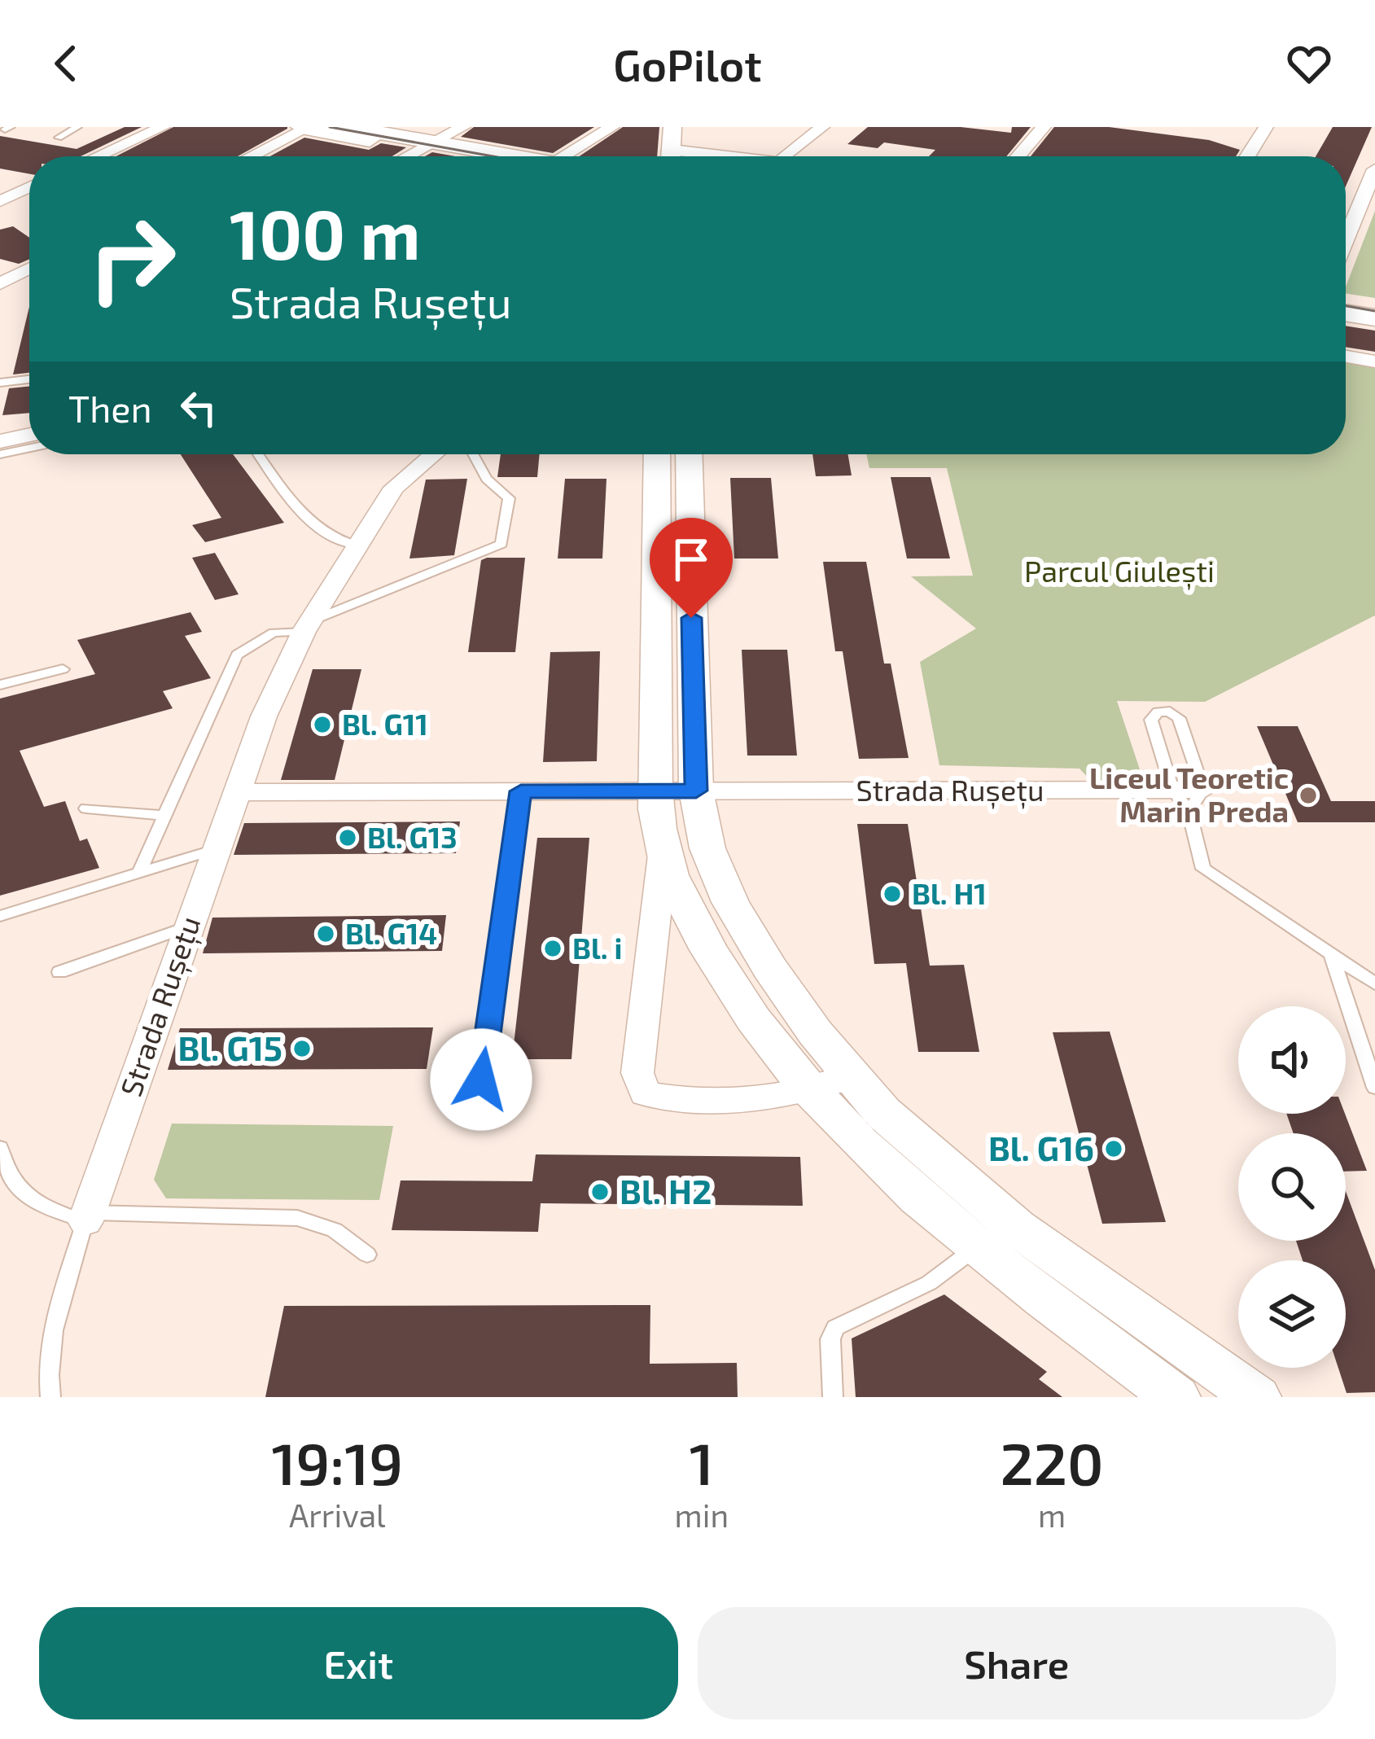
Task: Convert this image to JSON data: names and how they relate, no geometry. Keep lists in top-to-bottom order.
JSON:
{
  "streets": {
    "street": ["Strada Rușețu"]
  },
  "parks": ["Parcul Giulești"],
  "places": [
    "Bl. G11",
    "Liceul Teoretic Marin Preda",
    "Bl. G13",
    "Bl. H1",
    "Bl. G14",
    "Bl. i",
    "Bl. G15",
    "Bl. G16",
    "Bl. H2"
  ],
  "page": {
    "header": "GoPilot",
    "turn": ["100 m", "Strada Rușețu"],
    "then": "Then",
    "eta": [
      "19:19",
      "Arrival",
      "1",
      "min",
      "220",
      "m"
    ],
    "buttons": ["Exit", "Share"]
  }
}
